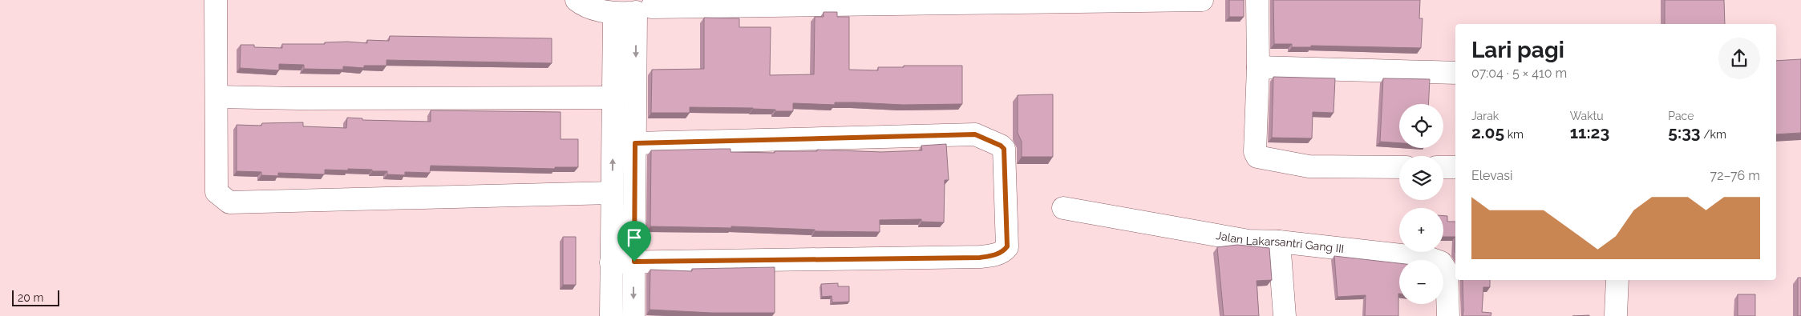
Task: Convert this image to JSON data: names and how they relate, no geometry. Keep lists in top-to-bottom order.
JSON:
{
  "streets": {
    "street": ["Jalan Lakarsantri Gang III"]
  },
  "scale_bar": "20 m",
  "page": {
    "heading": ["Lari pagi", "07:04 · 5 × 410 m"],
    "stats": [
      ["Jarak", "2.05 km"],
      ["Waktu", "11:23"],
      ["Pace", "5:33 /km"]
    ],
    "map_buttons": ["+", "−"],
    "chart": ["Elevasi", "72–76 m"],
    "scale": "20 m"
  }
}
